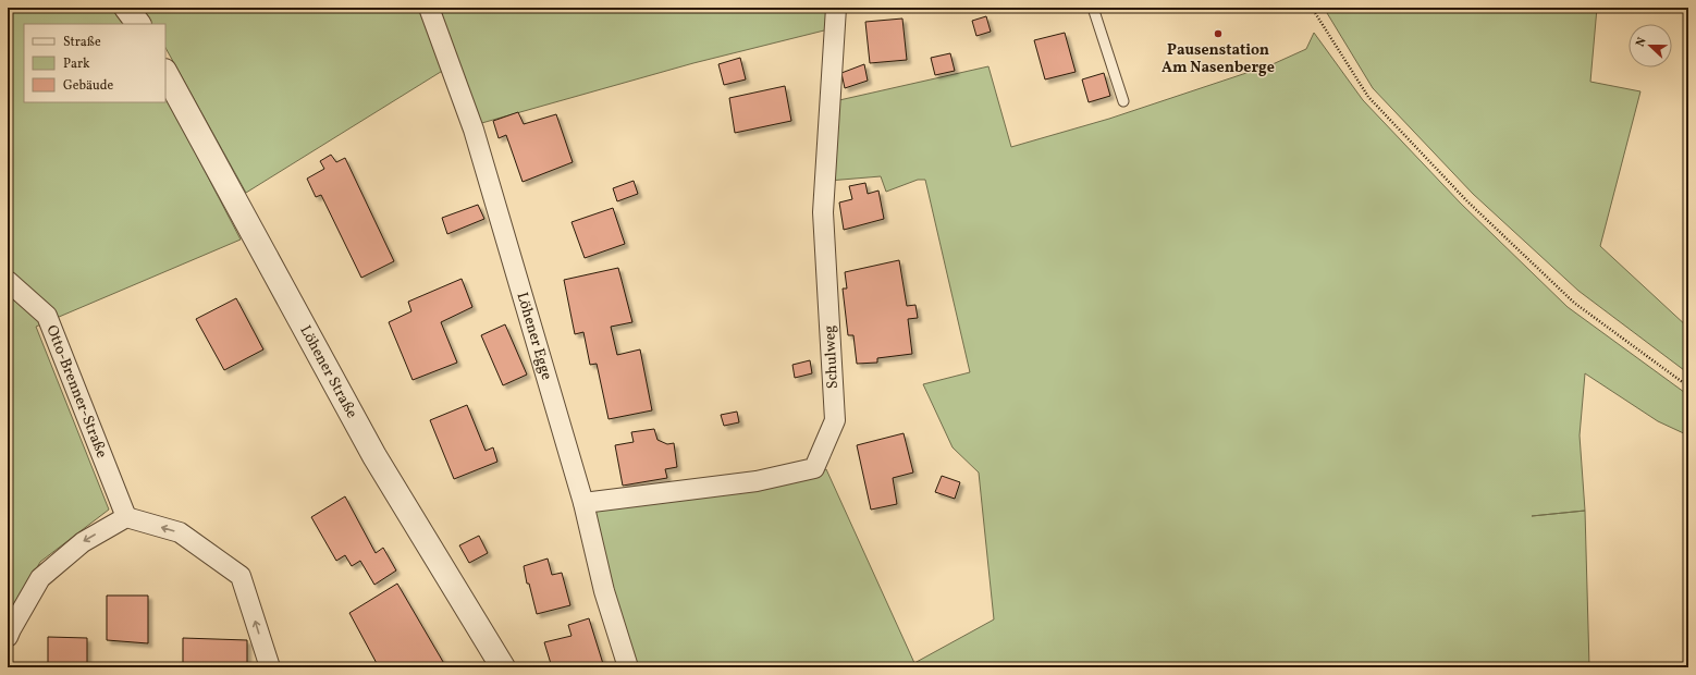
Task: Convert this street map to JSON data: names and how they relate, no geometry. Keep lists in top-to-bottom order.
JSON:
{
  "streets": {
    "street": [
      "Löhener Egge",
      "Schulweg",
      "Löhener Straße",
      "Otto-Brenner-Straße"
    ]
  },
  "crossings": [
    ["Löhener Egge", "Schulweg"]
  ],
  "places": ["Pausenstation Am Nasenberge"],
  "legend": ["Straße", "Park", "Gebäude"],
  "north": "left"
}
